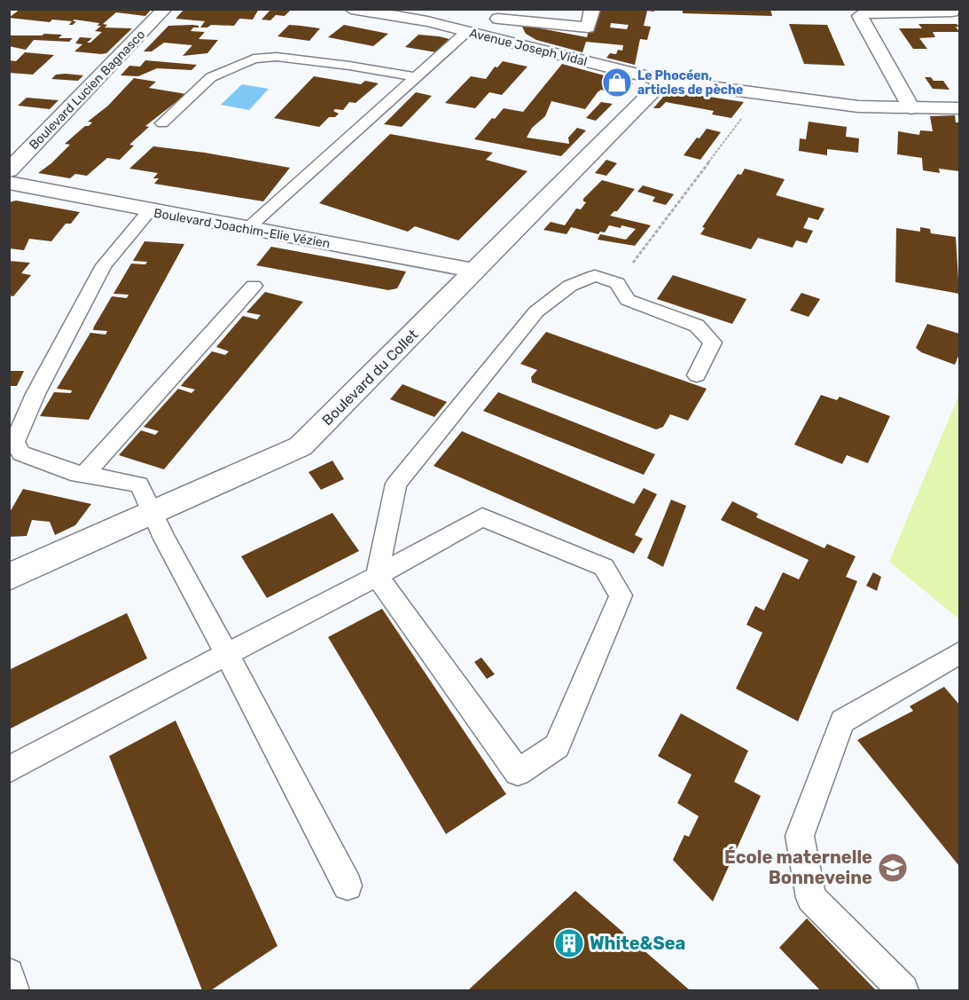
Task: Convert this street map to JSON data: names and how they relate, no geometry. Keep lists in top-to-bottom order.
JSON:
{
  "streets": {
    "street": [
      "Avenue Joseph Vidal",
      "Boulevard Lucien Bagnasco",
      "Boulevard Joachim-Elie Vézien",
      "Boulevard du Collet"
    ]
  },
  "crossings": [
    ["Avenue Joseph Vidal", "Boulevard du Collet"],
    ["Boulevard Joachim-Elie Vézien", "Boulevard du Collet"]
  ],
  "places": {
    "shop": ["Le Phocéen, articles de pèche"],
    "school or university": ["École maternelle Bonneveine"],
    "building": ["White&Sea"]
  }
}
